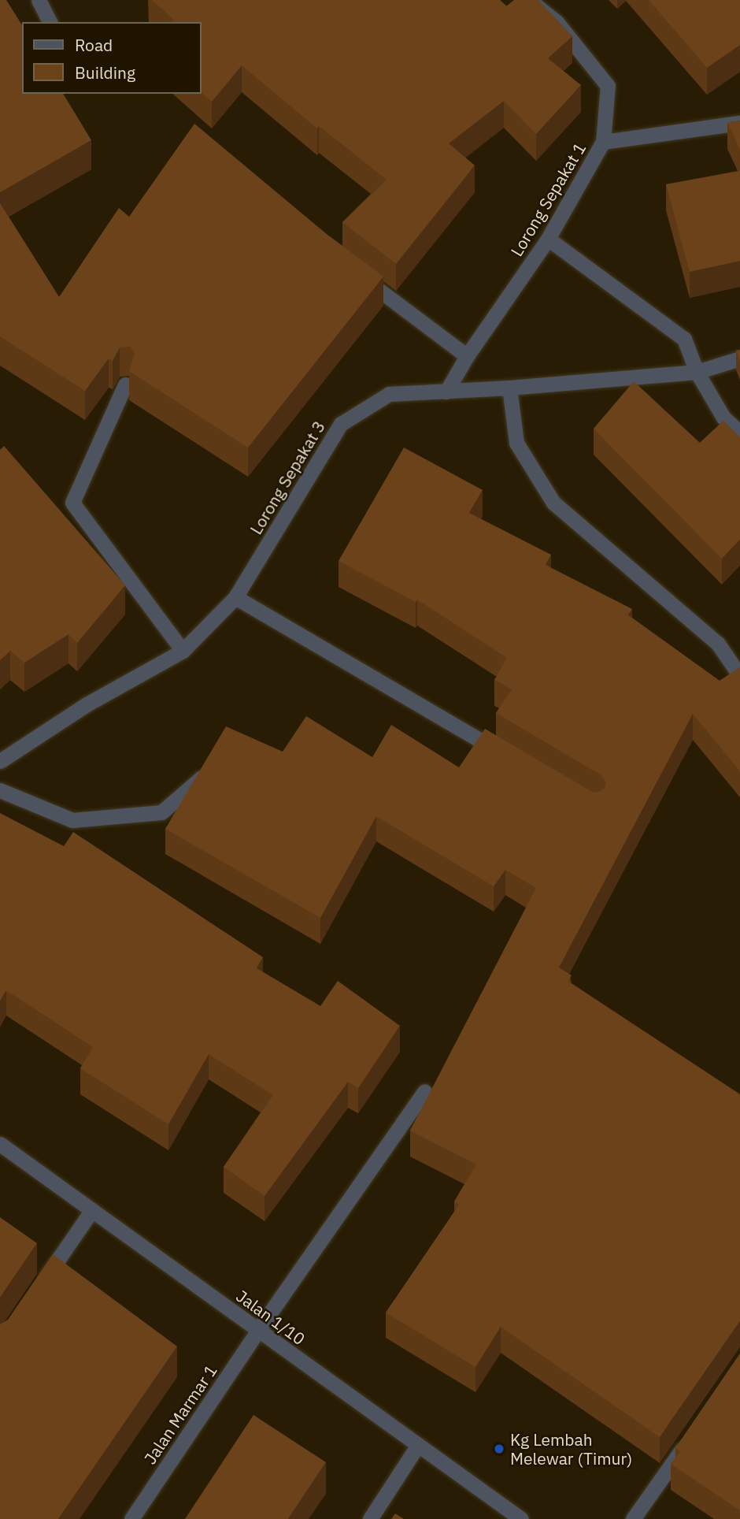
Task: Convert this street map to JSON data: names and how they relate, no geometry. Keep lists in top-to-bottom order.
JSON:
{
  "streets": {
    "street": [
      "Lorong Sepakat 1",
      "Lorong Sepakat 3",
      "Jalan 1/10",
      "Jalan Marmar 1"
    ]
  },
  "crossings": [
    ["Lorong Sepakat 1", "Lorong Sepakat 3"],
    ["Jalan 1/10", "Jalan Marmar 1"]
  ],
  "places": ["Kg Lembah Melewar (Timur)"],
  "legend": ["Road", "Building"]
}
